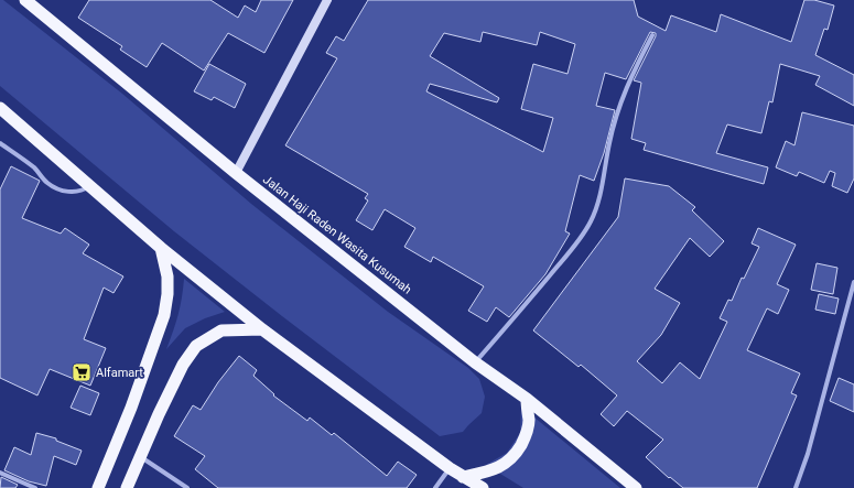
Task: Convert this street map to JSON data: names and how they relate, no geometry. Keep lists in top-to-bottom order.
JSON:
{
  "streets": {
    "highway": ["Jalan Haji Raden Wasita Kusumah"]
  },
  "places": {
    "supermarket": ["Alfamart"]
  }
}
